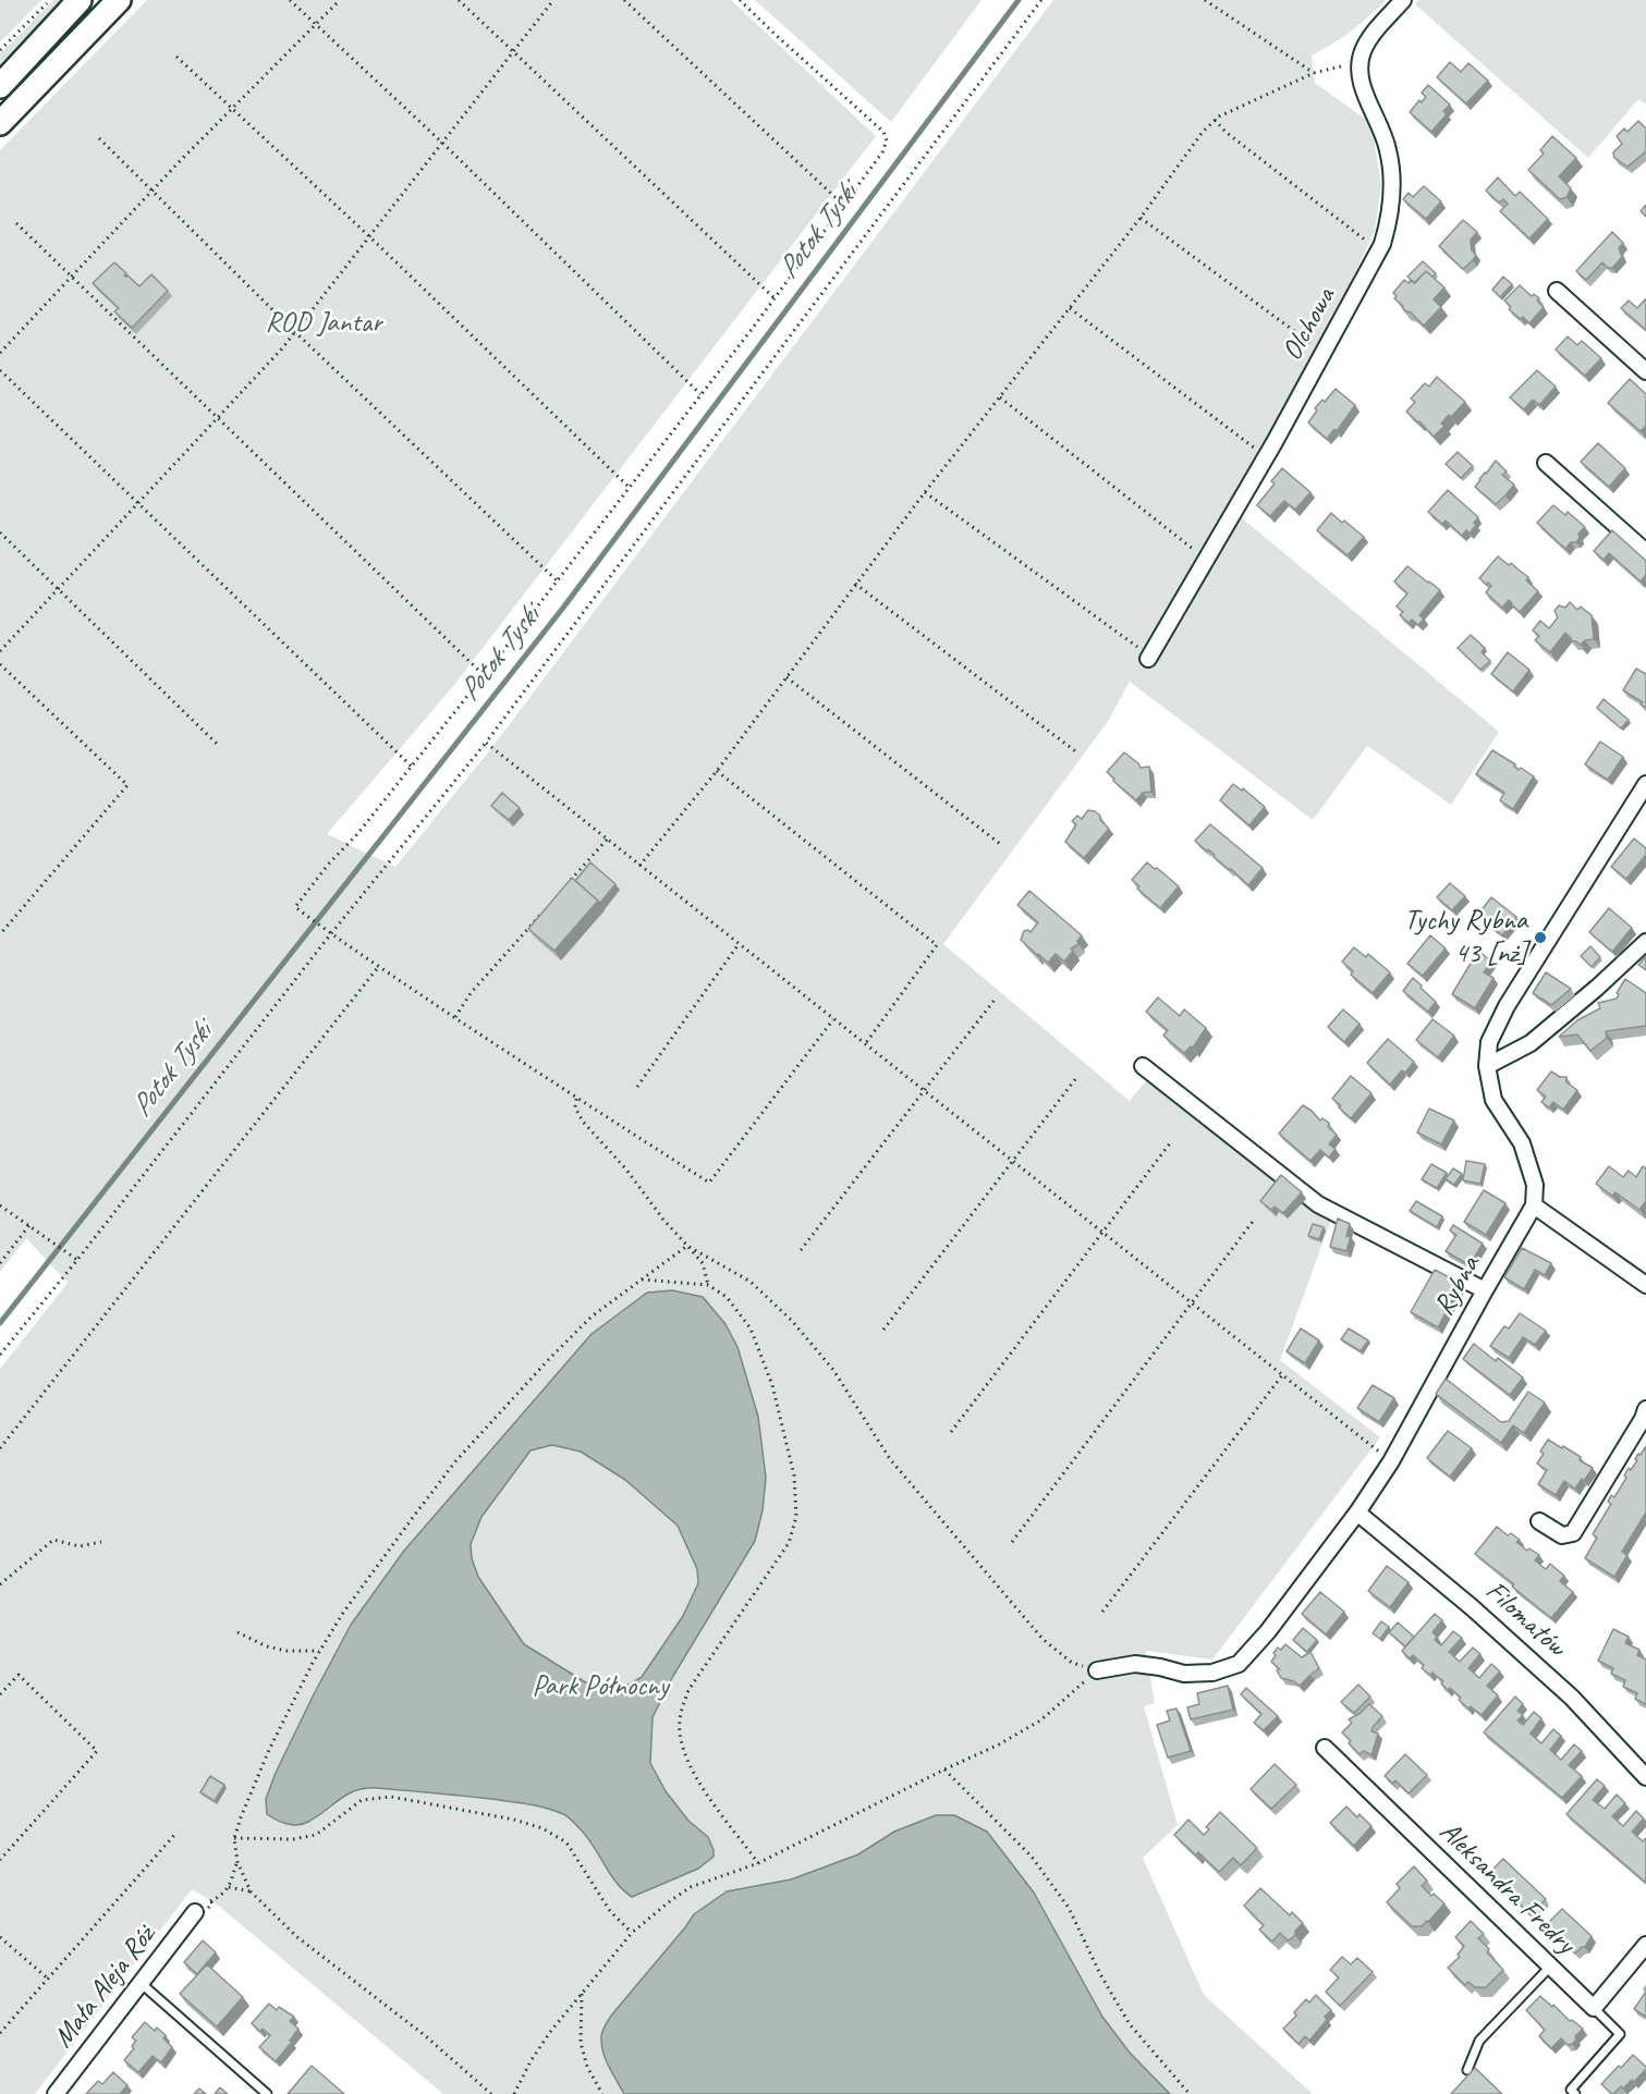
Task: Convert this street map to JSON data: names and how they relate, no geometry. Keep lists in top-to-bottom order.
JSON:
{
  "streets": {
    "street": [
      "Olchowa",
      "Rybna",
      "Filomatów",
      "Aleksandra Fredry",
      "Mała Aleja Róż"
    ]
  },
  "crossings": [
    ["Rybna", "Filomatów"]
  ],
  "water": ["Potok Tyski"],
  "parks": ["ROD Jantar", "Park Północny"],
  "places": ["Tychy Rybna 43 [nż]"]
}
